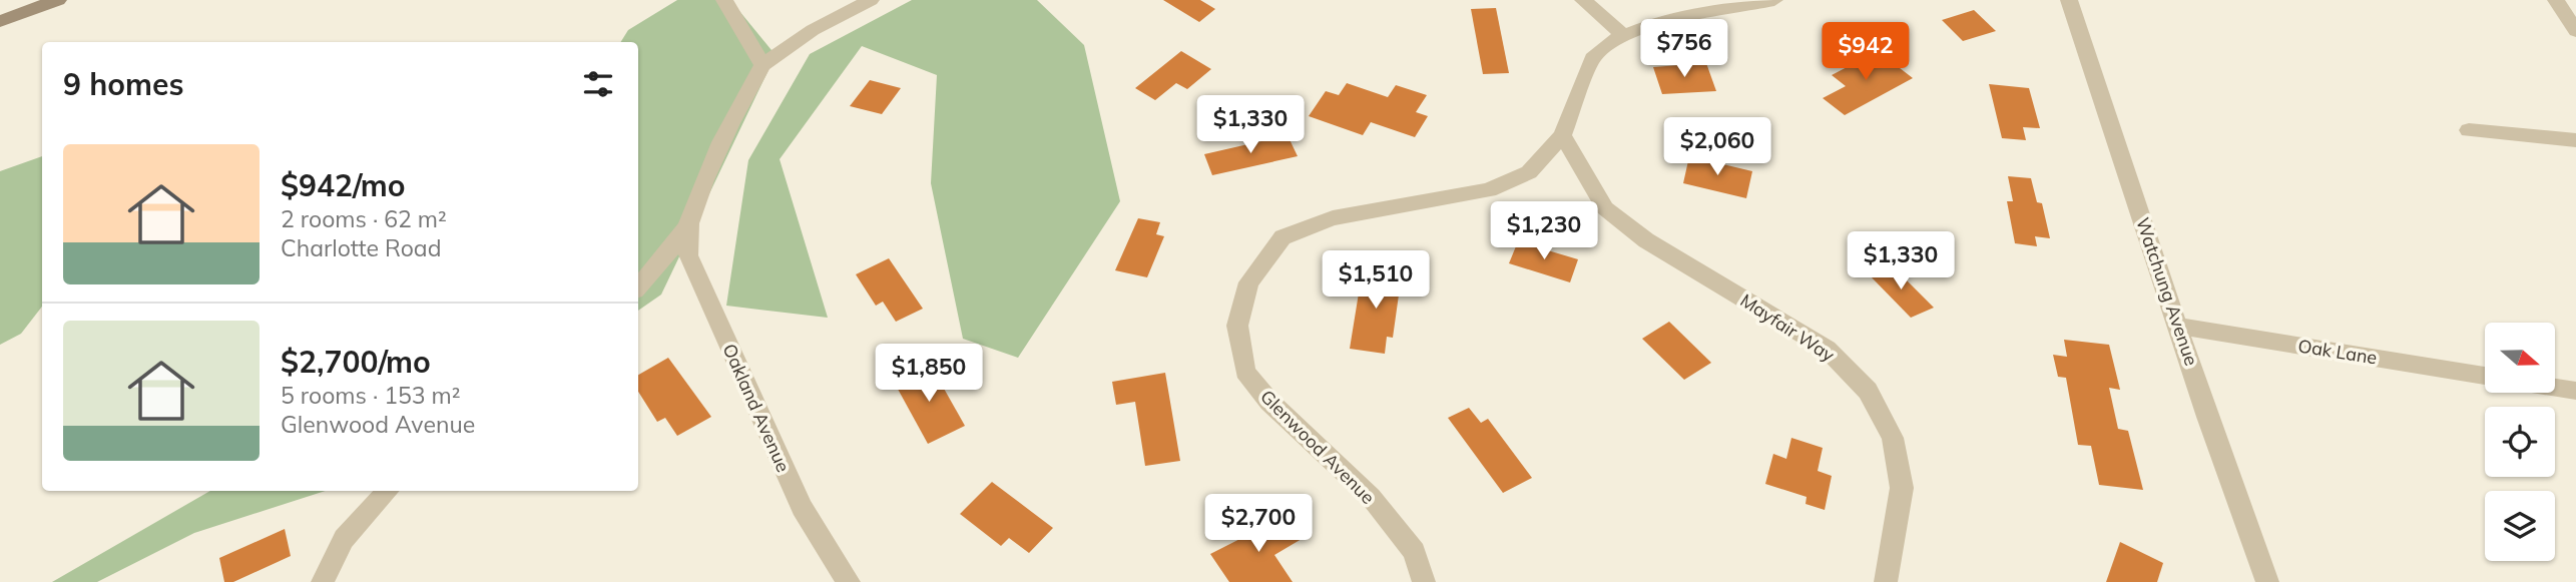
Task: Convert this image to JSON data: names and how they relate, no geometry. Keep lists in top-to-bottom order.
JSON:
{
  "streets": {
    "street": [
      "Watchung Avenue",
      "Mayfair Way",
      "Oak Lane",
      "Oakland Avenue",
      "Glenwood Avenue"
    ]
  },
  "crossings": [
    ["Watchung Avenue", "Oak Lane"],
    ["Mayfair Way", "Glenwood Avenue"]
  ],
  "north": "right",
  "page": {
    "price": [
      "$756",
      "$942",
      "$1,330",
      "$2,060",
      "$1,230",
      "$1,330",
      "$1,510",
      "$1,850",
      "$2,700"
    ],
    "heading": "9 homes",
    "list": [
      {
        "name": "$942/mo",
        "note": "2 rooms · 62 m² · Charlotte Road"
      },
      {
        "name": "$2,700/mo",
        "note": "5 rooms · 153 m² · Glenwood Avenue"
      }
    ]
  }
}
